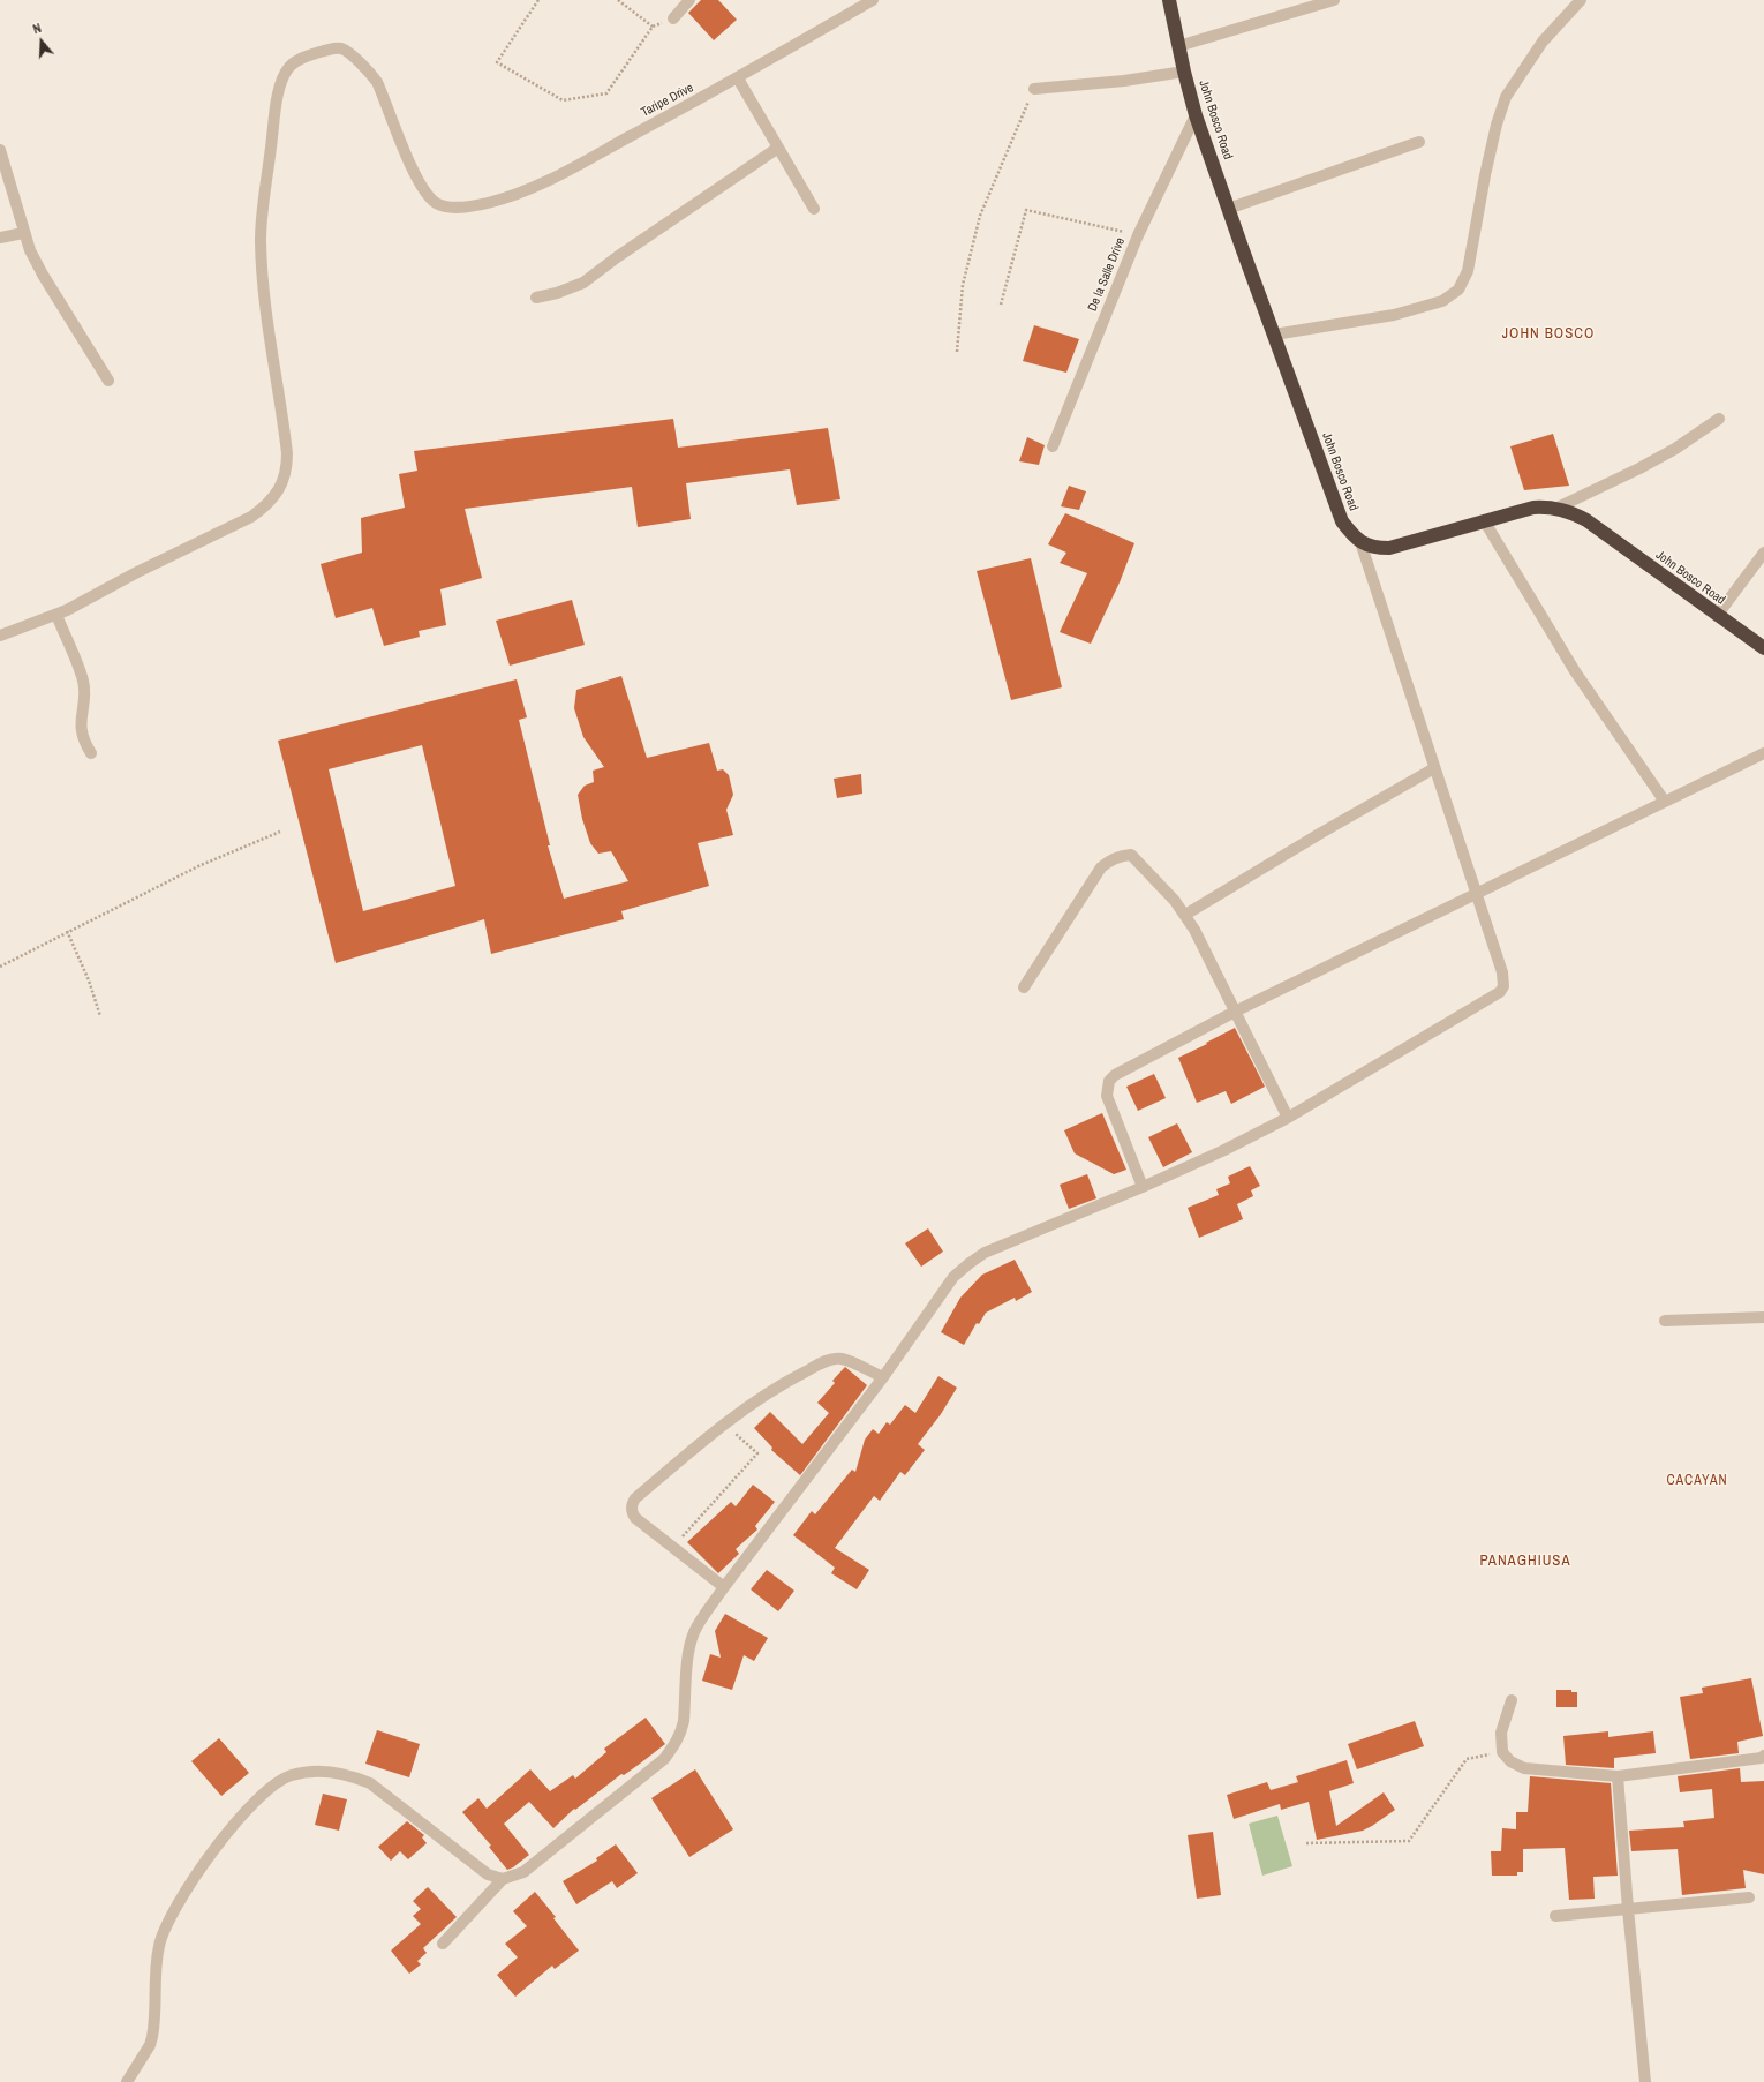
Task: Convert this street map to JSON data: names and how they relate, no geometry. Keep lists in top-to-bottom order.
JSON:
{
  "streets": {
    "highway": ["John Bosco Road"],
    "street": ["Taripe Drive", "De la Salle Drive"]
  },
  "crossings": [
    ["John Bosco Road", "De la Salle Drive"]
  ],
  "districts": ["JOHN BOSCO", "CACAYAN", "PANAGHIUSA"],
  "north": "top"
}
